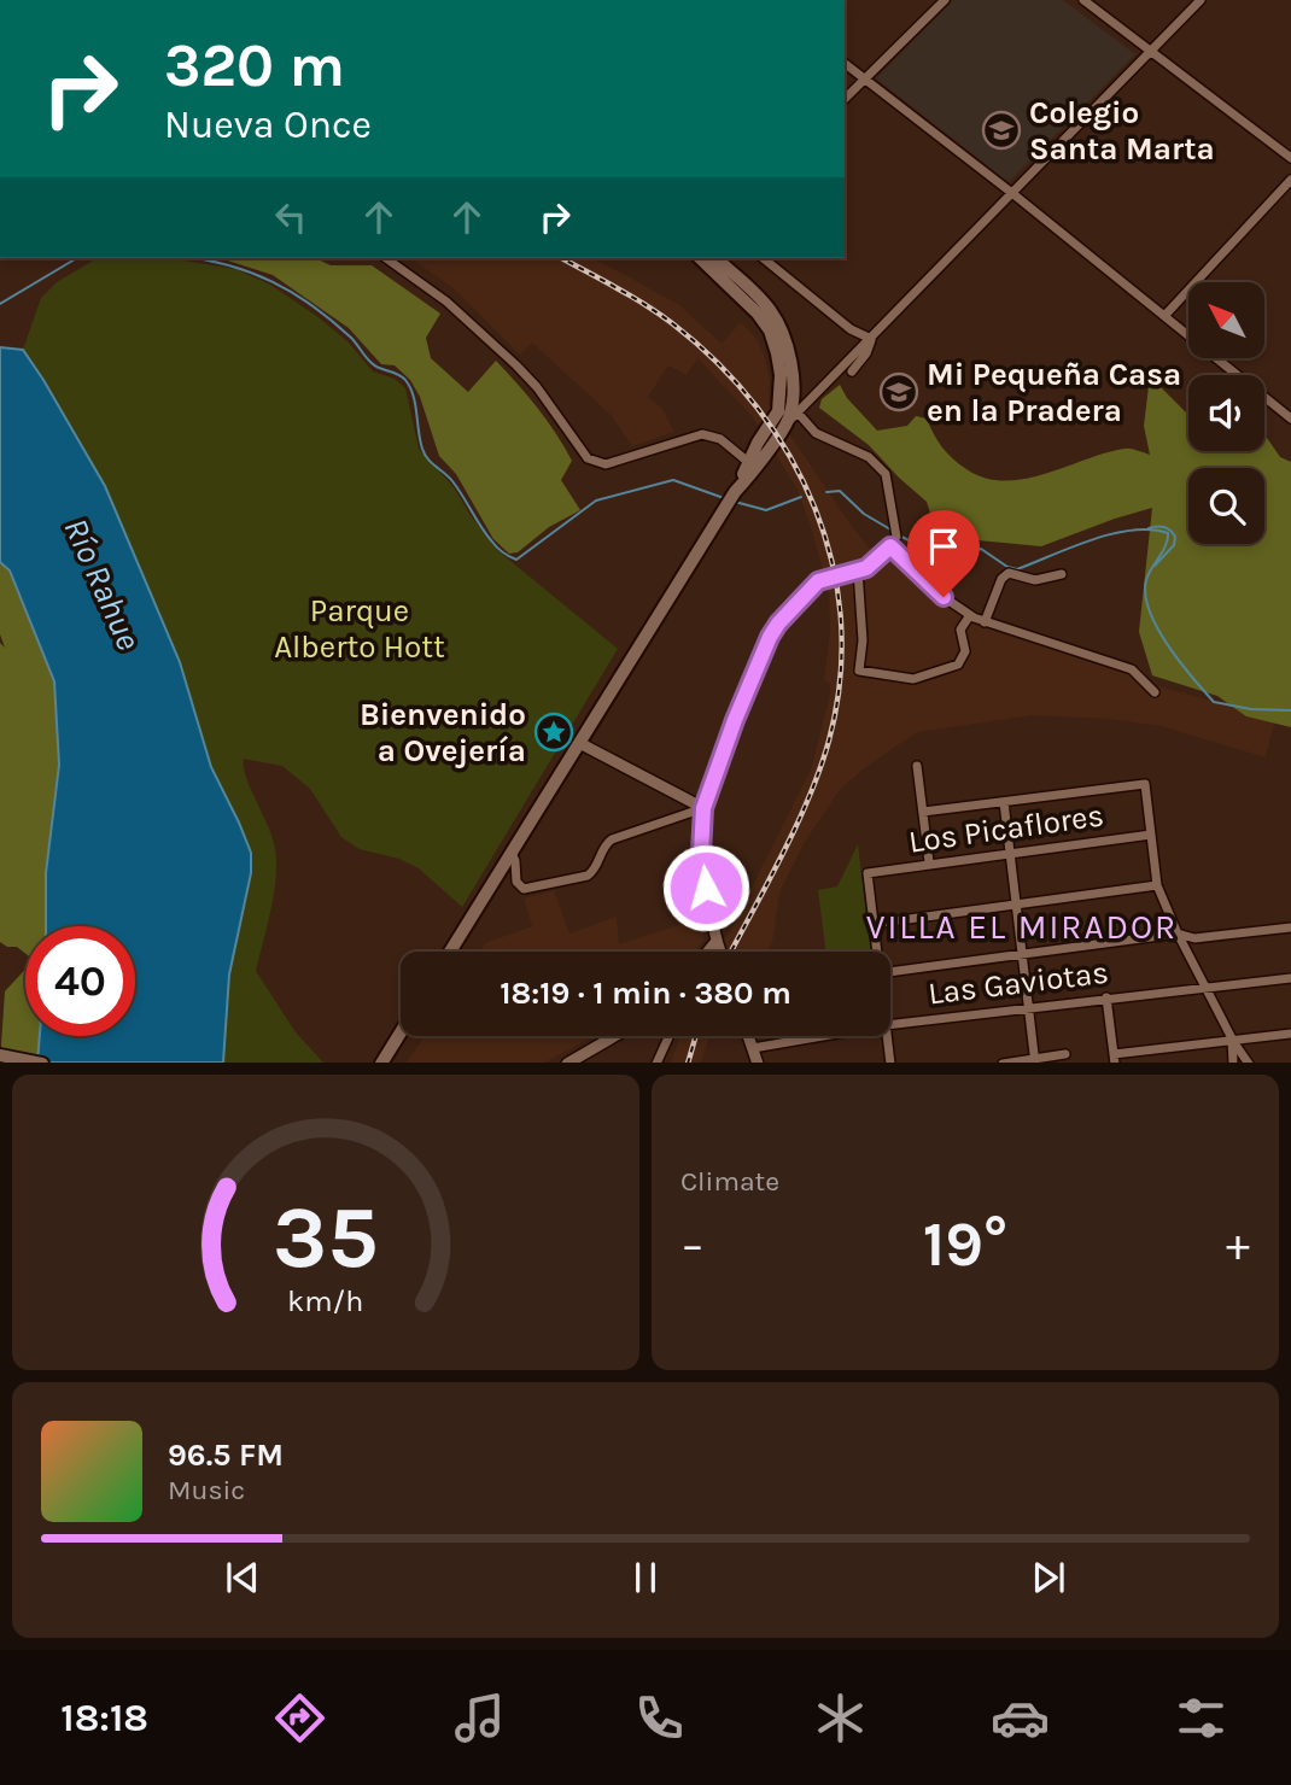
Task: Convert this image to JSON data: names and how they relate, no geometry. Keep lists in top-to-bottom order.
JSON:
{
  "streets": {
    "street": ["Los Picaflores", "Las Gaviotas"]
  },
  "districts": ["VILLA EL MIRADOR"],
  "water": ["Río Rahue"],
  "parks": ["Parque Alberto Hott"],
  "places": {
    "school or university": ["Colegio Santa Marta", "Mi Pequeña Casa en la Pradera"],
    "place": ["Bienvenido a Ovejería"]
  },
  "north": "top left",
  "page": {
    "turn": ["320 m", "Nueva Once"],
    "limit": "40",
    "trip": "18:19 · 1 min · 380 m",
    "tile": "Climate",
    "heat": ["−", "19°", "+"],
    "song": ["96.5 FM", "Music"],
    "tabs": "18:18",
    "gauge": ["35", "km/h"]
  }
}
